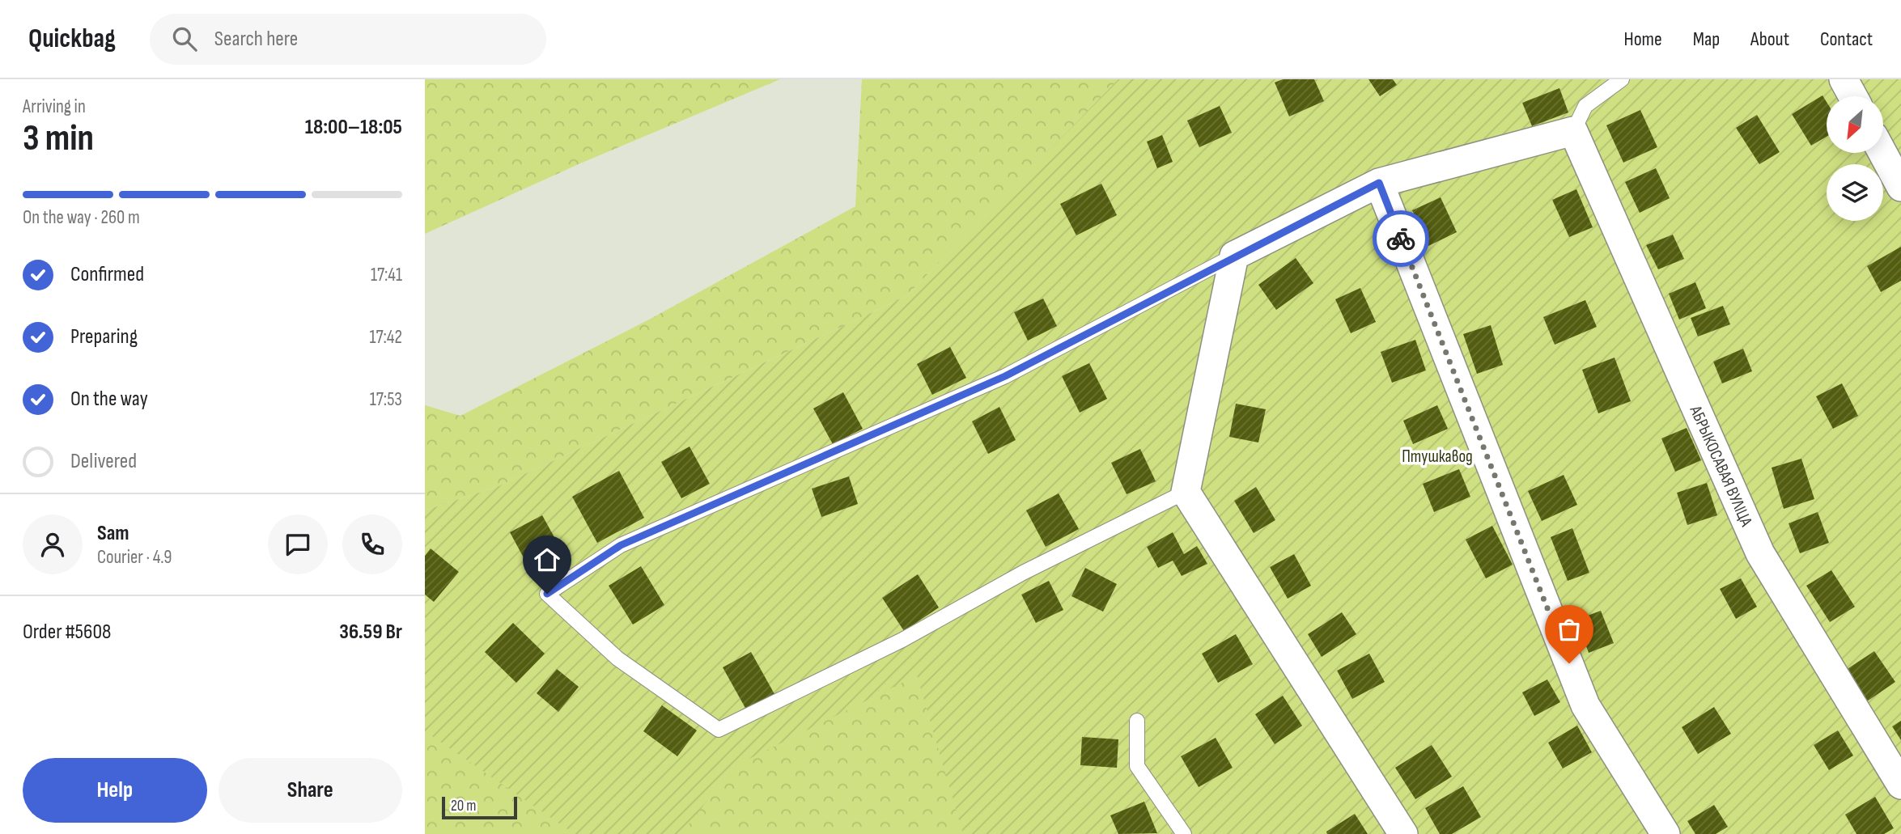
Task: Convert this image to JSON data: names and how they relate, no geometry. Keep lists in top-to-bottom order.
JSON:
{
  "streets": {
    "street": ["АБРЫКОСАВАЯ ВУЛІЦА"]
  },
  "parks": ["Птушкавод"],
  "scale_bar": "20 m",
  "north": "bottom left",
  "page": {
    "header": "Quickbag",
    "search": "Search here",
    "nav": [
      "Home",
      "Map",
      "About",
      "Contact"
    ],
    "heading": ["3 min", "Arriving in", "18:00–18:05"],
    "panel": [
      "Sam",
      "Courier · 4.9",
      "Order #5608",
      "36.59 Br"
    ],
    "bar": "On the way · 260 m",
    "list": [
      ["Confirmed", "17:41"],
      ["Preparing", "17:42"],
      ["On the way", "17:53"],
      "Delivered"
    ],
    "buttons": ["Help", "Share"],
    "scale": "20 m"
  }
}
